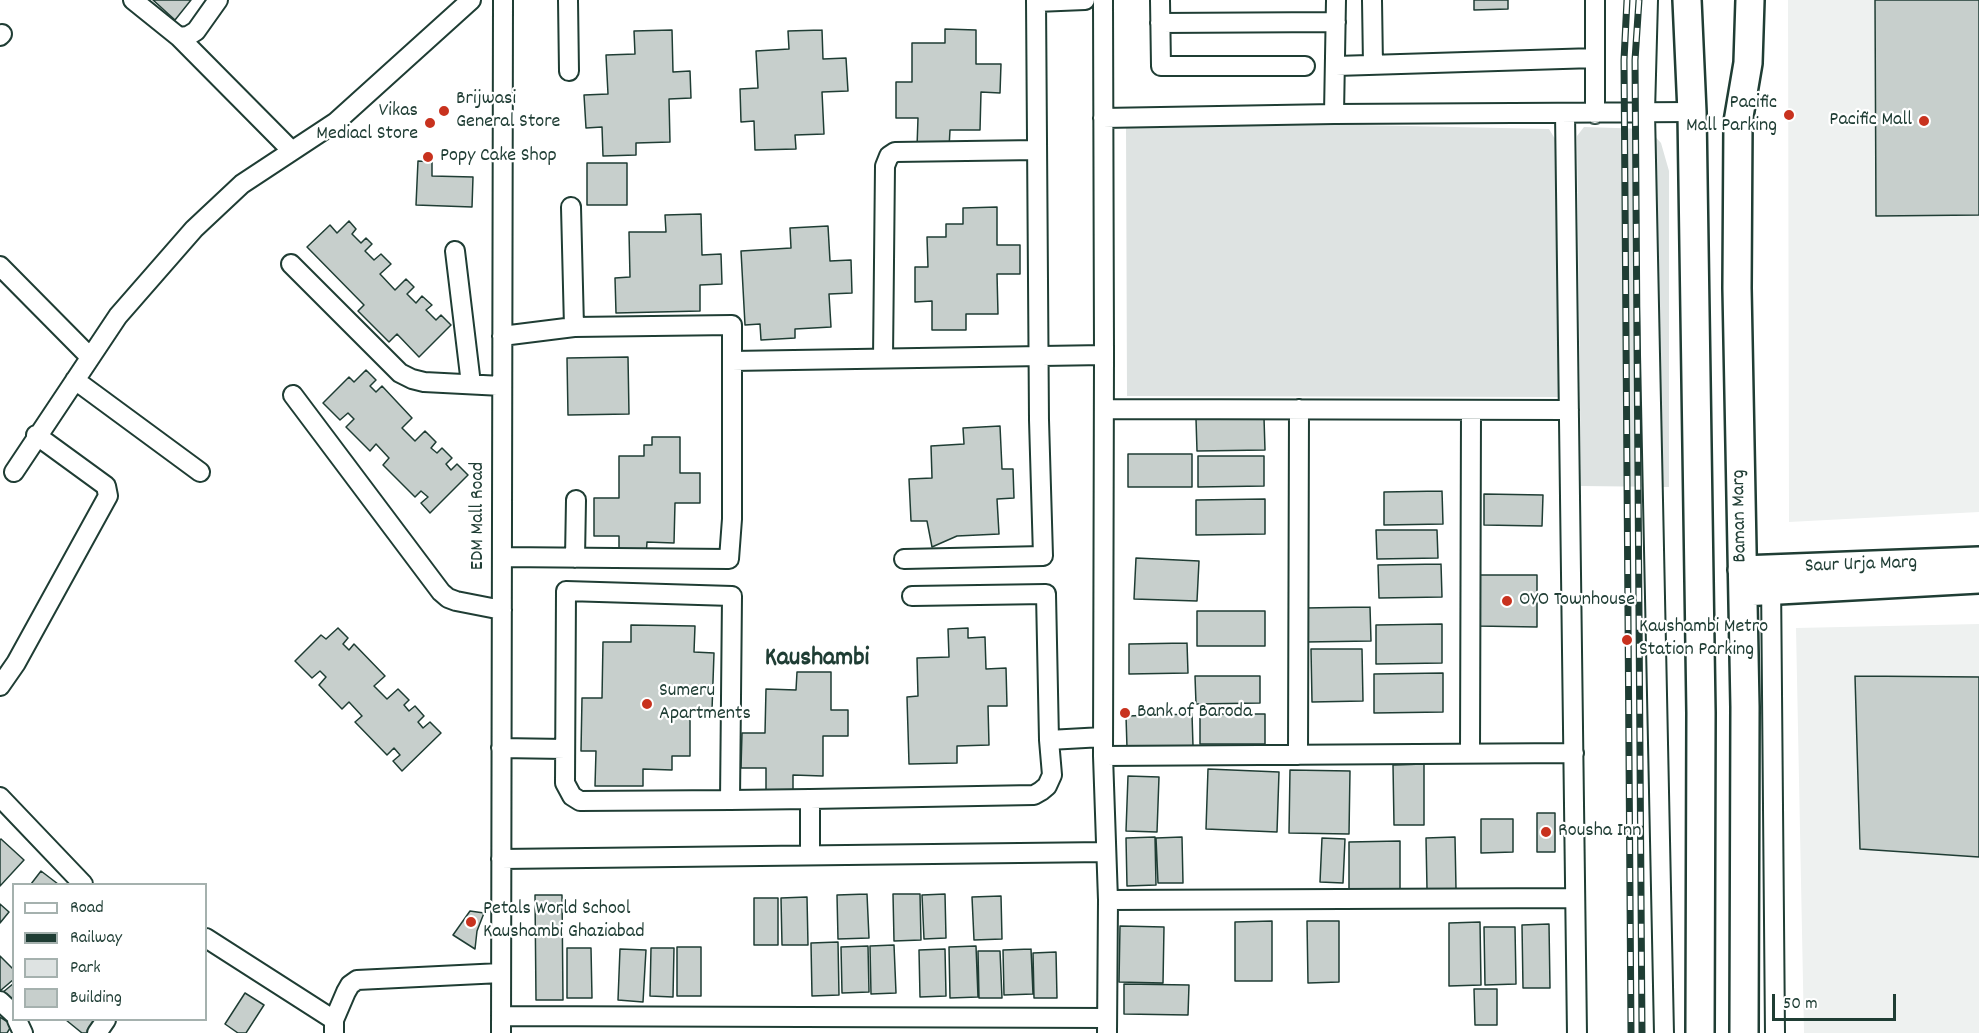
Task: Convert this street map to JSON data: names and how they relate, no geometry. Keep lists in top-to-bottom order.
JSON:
{
  "streets": {
    "main road": ["Baman Marg", "Saur Urja Marg"],
    "street": ["EDM Mall Road"]
  },
  "crossings": [
    ["Baman Marg", "Saur Urja Marg"]
  ],
  "districts": ["Kaushambi"],
  "places": [
    "Brijwasi General Store",
    "Pacific Mall Parking",
    "Pacific Mall",
    "Vikas Mediacl Store",
    "Popy Cake Shop",
    "OYO Townhouse",
    "Kaushambi Metro Station Parking",
    "Sumeru Apartments",
    "Bank of Baroda",
    "Rousha Inn",
    "Petals World School Kaushambi Ghaziabad"
  ],
  "legend": [
    "Road",
    "Railway",
    "Park",
    "Building"
  ],
  "scale_bar": "50 m"
}
